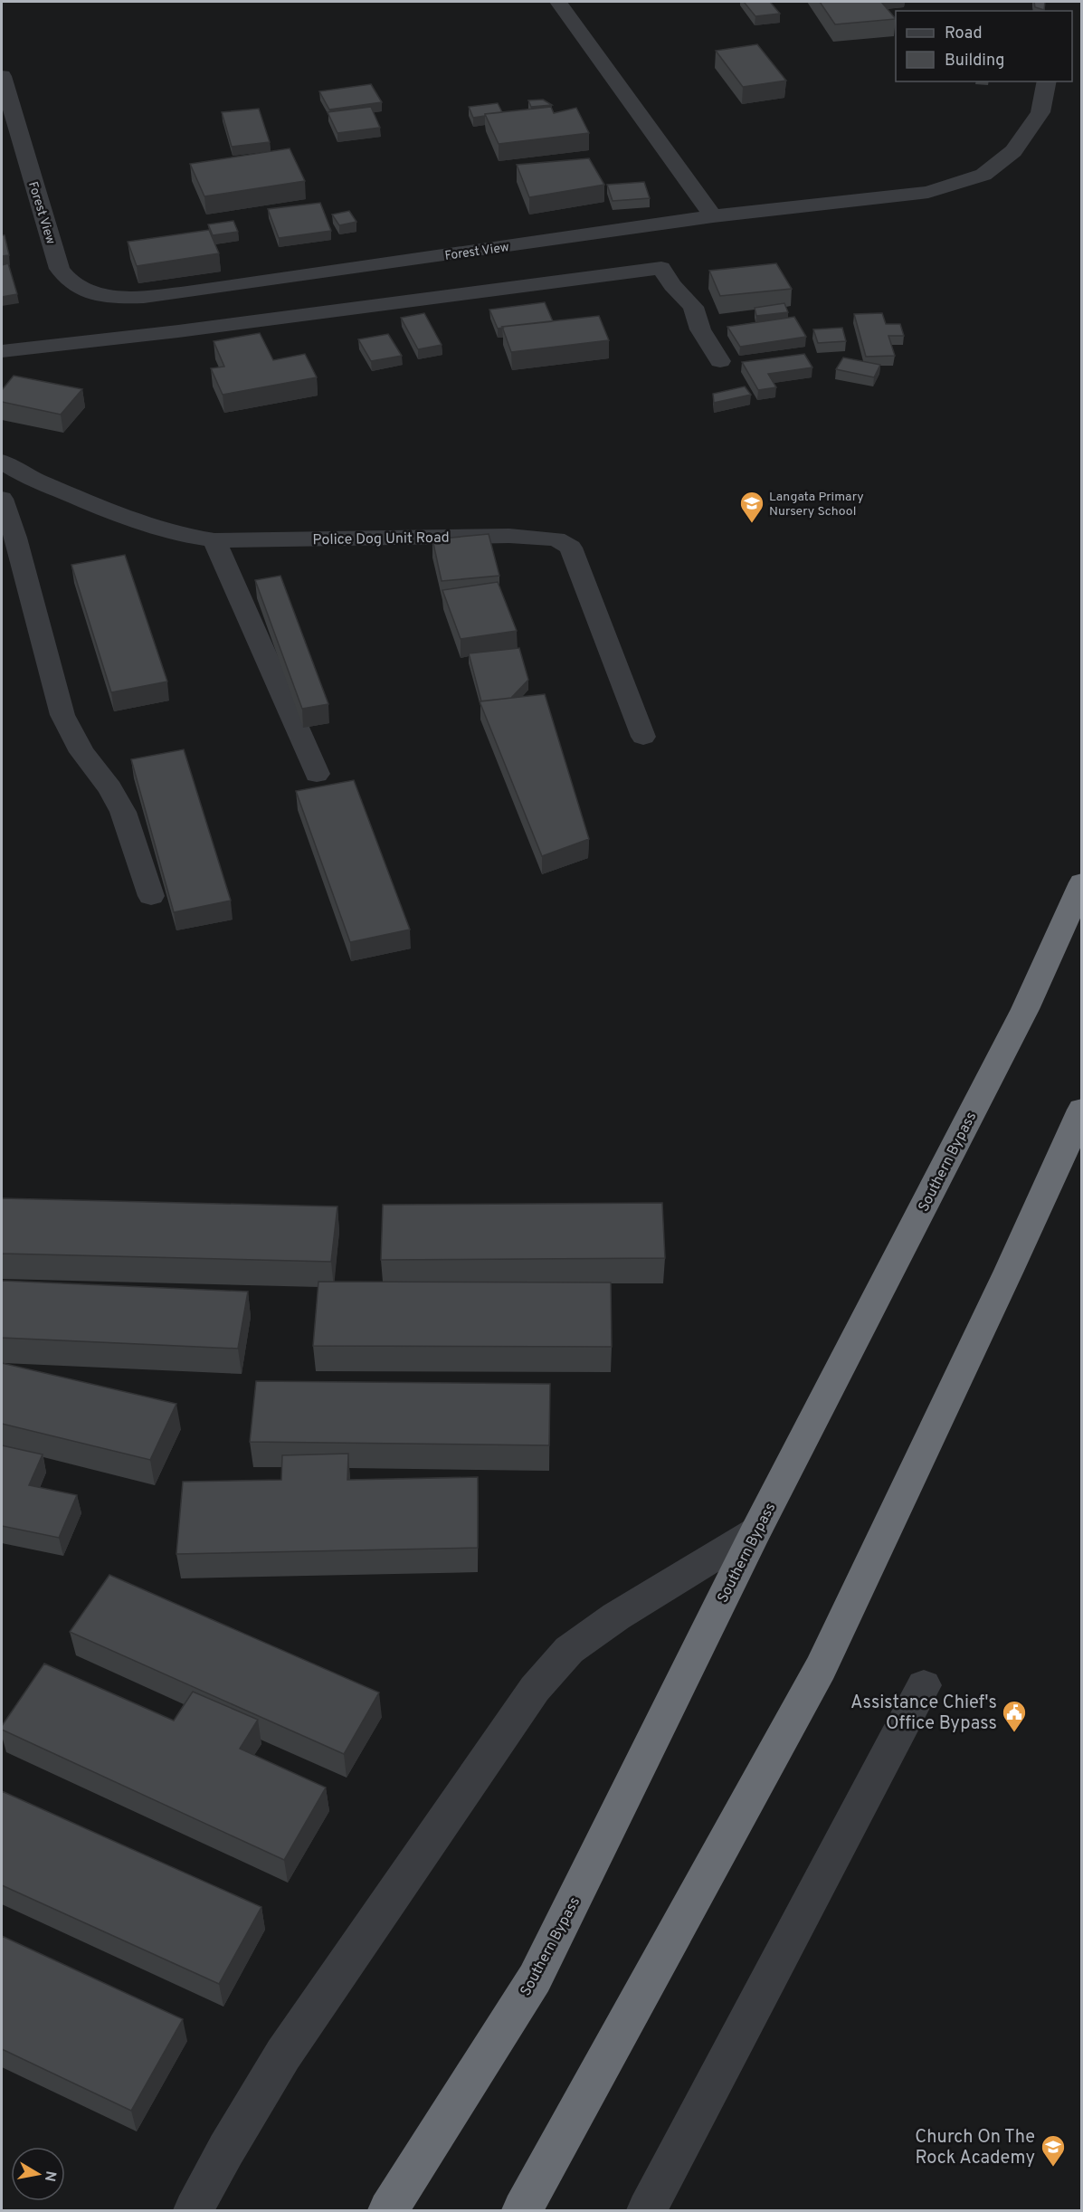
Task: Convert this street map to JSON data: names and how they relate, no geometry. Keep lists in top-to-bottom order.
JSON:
{
  "streets": {
    "highway": ["Southern Bypass"],
    "street": ["Forest View", "Police Dog Unit Road"]
  },
  "places": {
    "school or university": ["Langata Primary Nursery School", "Church On The Rock Academy"],
    "public building": ["Assistance Chief's Office Bypass"]
  },
  "legend": ["Road", "Building"],
  "north": "right"
}
